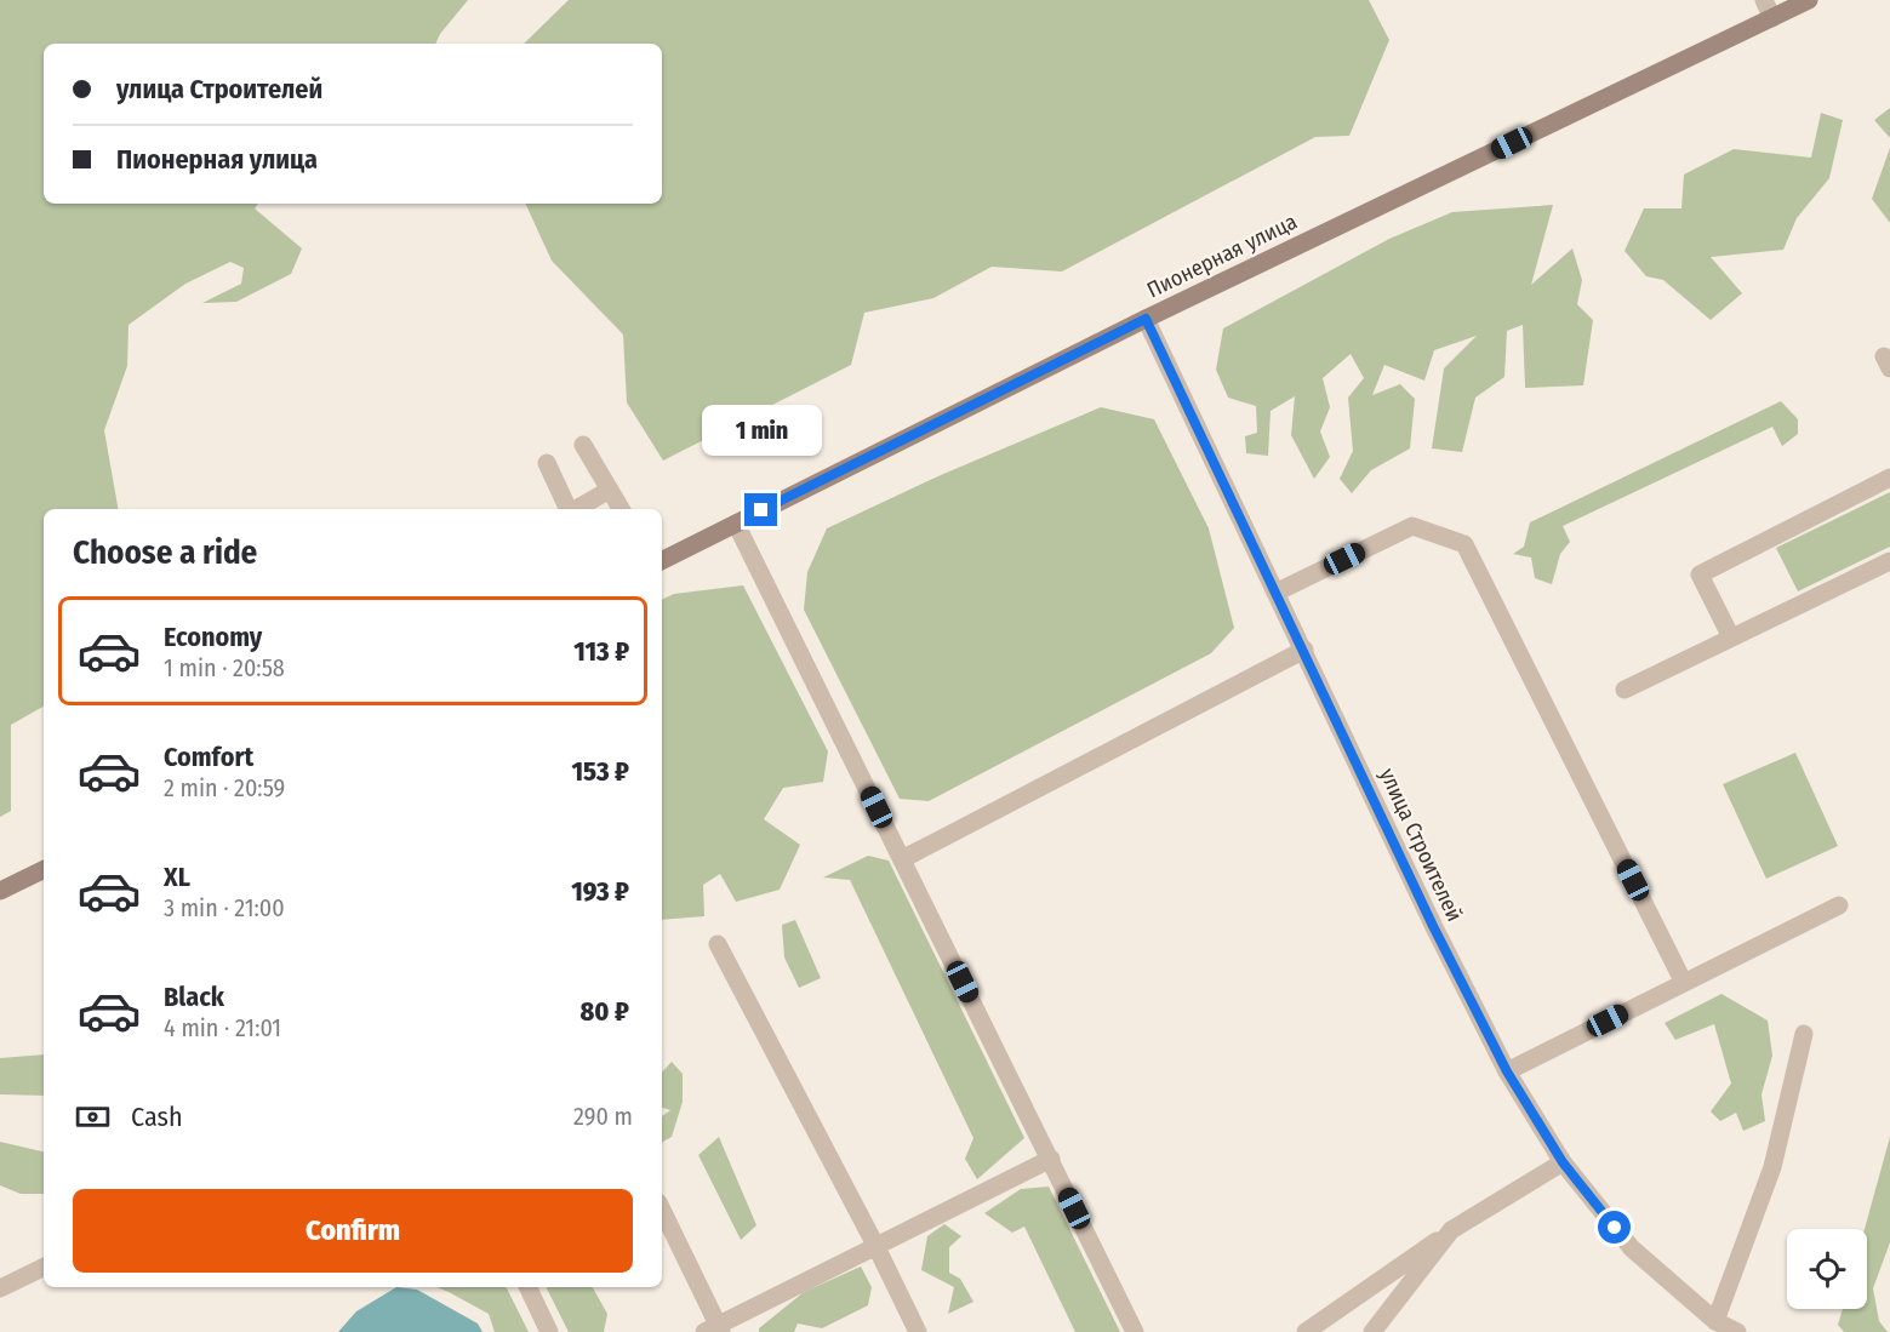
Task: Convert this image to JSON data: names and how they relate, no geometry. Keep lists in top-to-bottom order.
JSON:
{
  "streets": {
    "main road": ["Пионерная улица"],
    "street": ["улица Строителей"]
  },
  "crossings": [
    ["Пионерная улица", "улица Строителей"]
  ],
  "page": {
    "banner": ["улица Строителей", "Пионерная улица"],
    "bubble": "1 min",
    "heading": "Choose a ride",
    "list": [
      {
        "name": "Economy",
        "note": "1 min · 20:58",
        "value": "113 ₽"
      },
      {
        "name": "Comfort",
        "note": "2 min · 20:59",
        "value": "153 ₽"
      },
      {
        "name": "XL",
        "note": "3 min · 21:00",
        "value": "193 ₽"
      },
      {
        "name": "Black",
        "note": "4 min · 21:01",
        "value": "80 ₽"
      }
    ],
    "pay": ["Cash", "290 m"],
    "buttons": "Confirm"
  }
}
